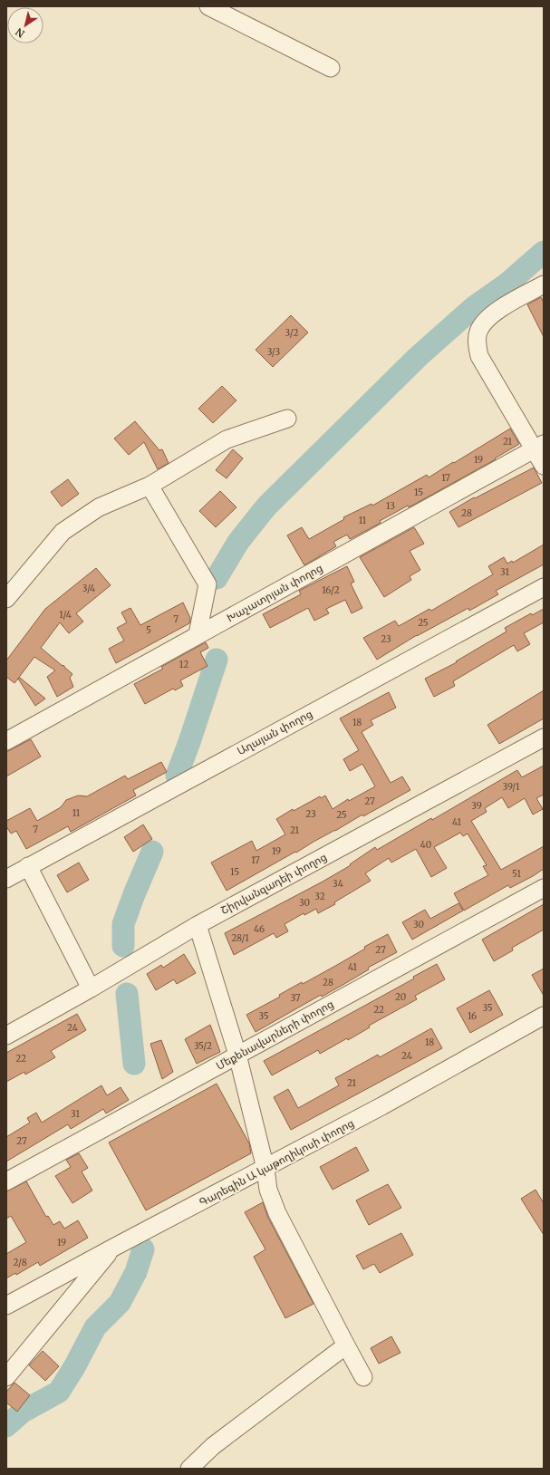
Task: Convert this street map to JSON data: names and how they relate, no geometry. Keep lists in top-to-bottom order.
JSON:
{
  "streets": {
    "street": [
      "Խաչատրյան փողոց",
      "Աղայան փողոց",
      "Շիրվանզադեի փողոց",
      "Մեքենավարների փողոց",
      "Գարեգին Ա կաթողիկոսի փողոց"
    ]
  },
  "house_numbers": [
    "3/2",
    "3/3",
    "21",
    "19",
    "17",
    "15",
    "13",
    "28",
    "11",
    "31",
    "3/4",
    "16/2",
    "1/4",
    "7",
    "25",
    "5",
    "23",
    "12",
    "18",
    "39/1",
    "27",
    "39",
    "11",
    "23",
    "25",
    "41",
    "7",
    "21",
    "40",
    "19",
    "17",
    "15",
    "51",
    "34",
    "32",
    "30",
    "30",
    "46",
    "28/1",
    "27",
    "41",
    "28",
    "20",
    "37",
    "35",
    "22",
    "35",
    "16",
    "24",
    "18",
    "35/2",
    "24",
    "22",
    "21",
    "31",
    "27",
    "19",
    "2/8"
  ],
  "north": "bottom left"
}
